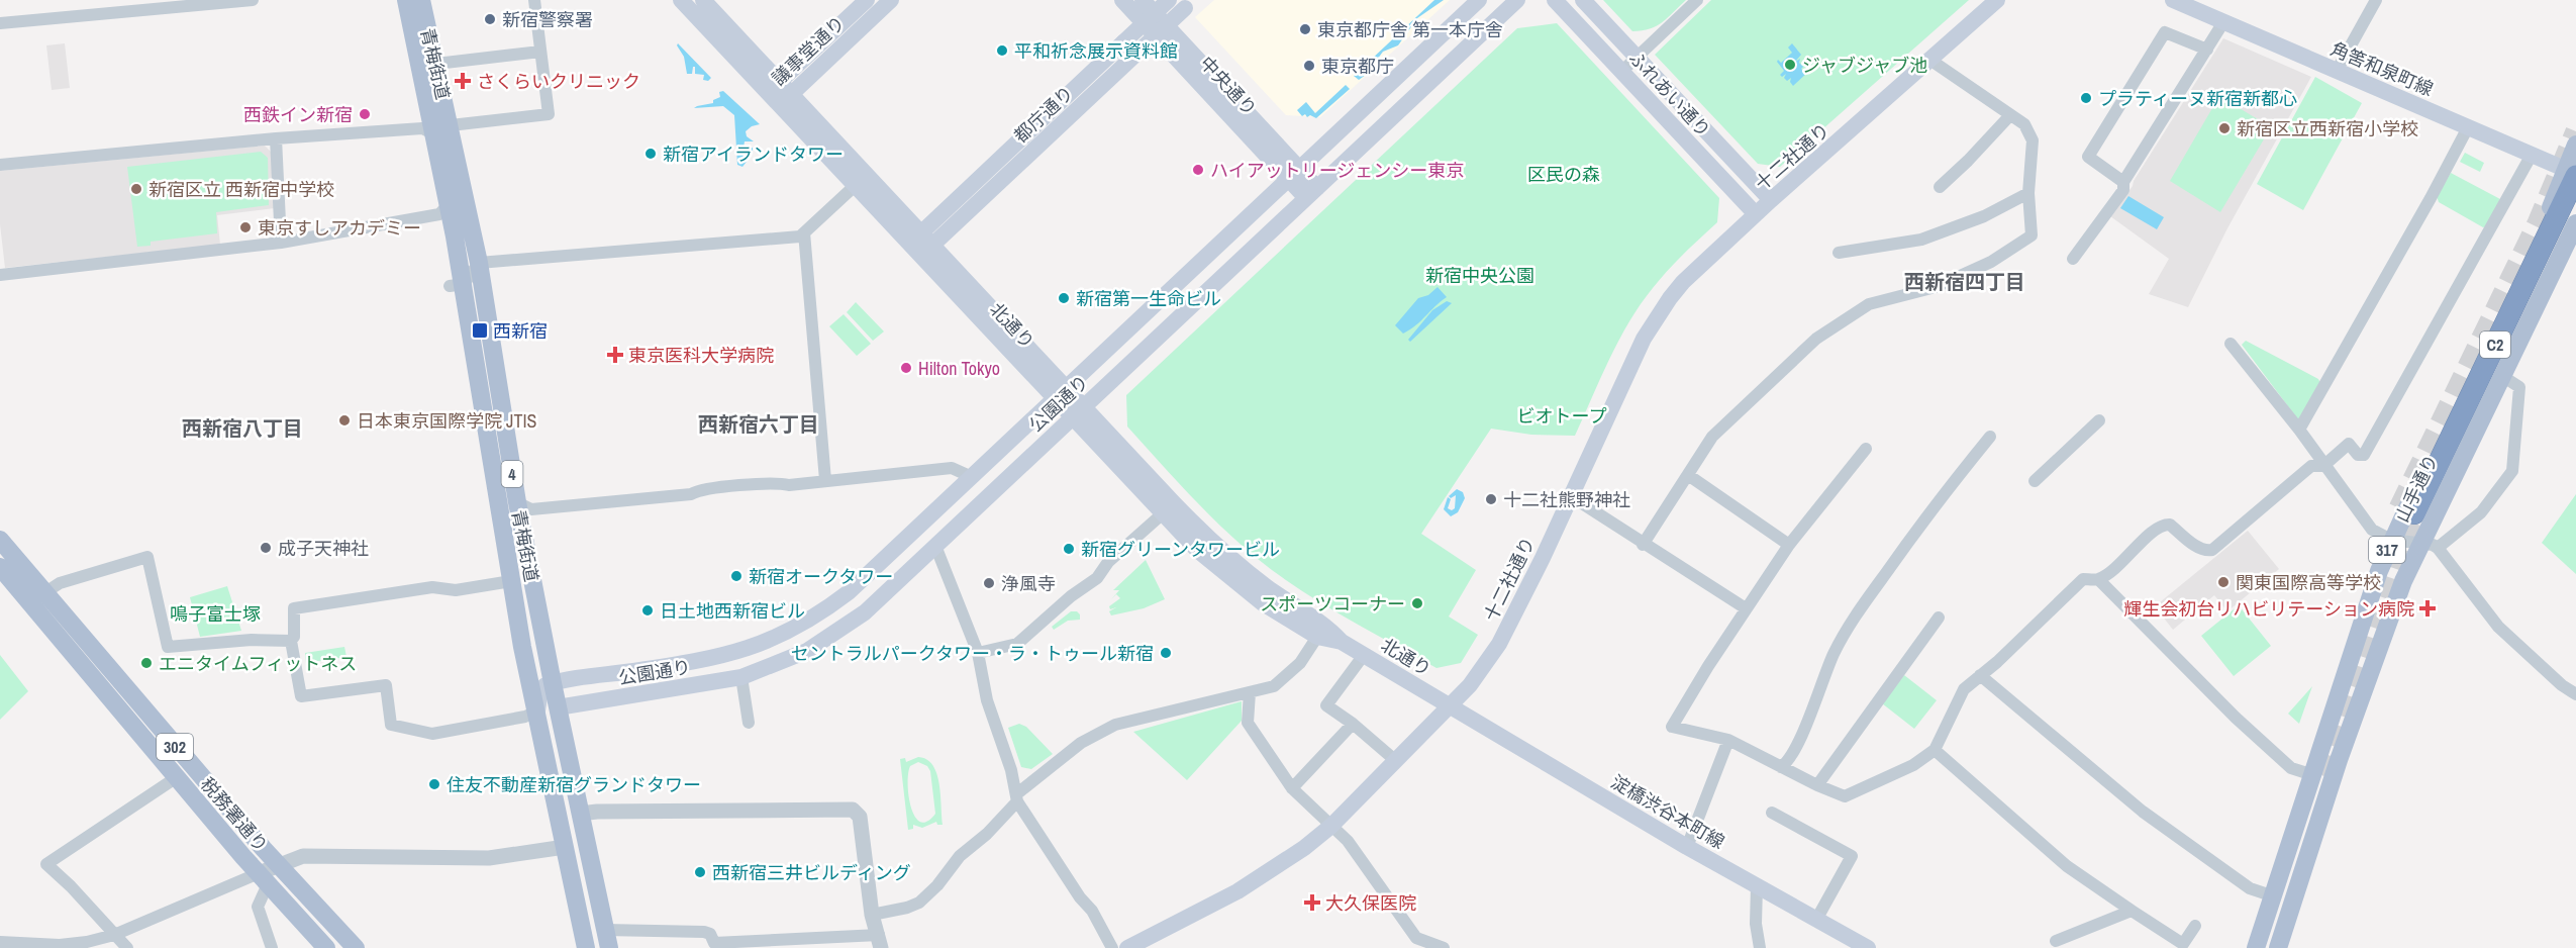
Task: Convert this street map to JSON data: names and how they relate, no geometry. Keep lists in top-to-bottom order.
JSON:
{
  "streets": {
    "highway": ["C2"],
    "main road": [
      "議事堂通り",
      "青梅街道",
      "角筈和泉町線",
      "中央通り",
      "ふれあい通り",
      "都庁通り",
      "十二社通り",
      "北通り",
      "公園通り",
      "4",
      "山手通り",
      "317",
      "302",
      "淀橋渋谷本町線",
      "税務署通り"
    ]
  },
  "crossings": [
    ["議事堂通り", "北通り"],
    ["青梅街道", "公園通り"],
    ["角筈和泉町線", "C2"],
    ["角筈和泉町線", "山手通り"],
    ["中央通り", "公園通り"],
    ["ふれあい通り", "十二社通り"],
    ["都庁通り", "北通り"],
    ["十二社通り", "北通り"],
    ["十二社通り", "淀橋渋谷本町線"],
    ["北通り", "公園通り"],
    ["北通り", "淀橋渋谷本町線"],
    ["C2", "山手通り"]
  ],
  "districts": ["西新宿四丁目", "西新宿六丁目", "西新宿八丁目"],
  "parks": [
    "区民の森",
    "新宿中央公園",
    "ビオトープ",
    "鳴子富士塚"
  ],
  "places": {
    "other": [
      "新宿警察署",
      "東京都庁舎 第一本庁舎",
      "平和祈念展示資料館",
      "ジャブジャブ池",
      "東京都庁",
      "プラティーヌ新宿新都心",
      "西鉄イン新宿",
      "新宿区立西新宿小学校",
      "新宿アイランドタワー",
      "ハイアットリージェンシー東京",
      "新宿区立 西新宿中学校",
      "東京すしアカデミー",
      "新宿第一生命ビル",
      "Hilton Tokyo",
      "日本東京国際学院 JTIS",
      "十二社熊野神社",
      "成子天神社",
      "新宿グリーンタワービル",
      "新宿オークタワー",
      "関東国際高等学校",
      "浄風寺",
      "スポーツコーナー",
      "日土地西新宿ビル",
      "セントラルパークタワー・ラ・トゥール新宿",
      "エニタイムフィットネス",
      "住友不動産新宿グランドタワー",
      "西新宿三井ビルディング"
    ],
    "health": [
      "さくらいクリニック",
      "東京医科大学病院",
      "輝生会初台リハビリテーション病院",
      "大久保医院"
    ],
    "transit": ["西新宿"]
  }
}
